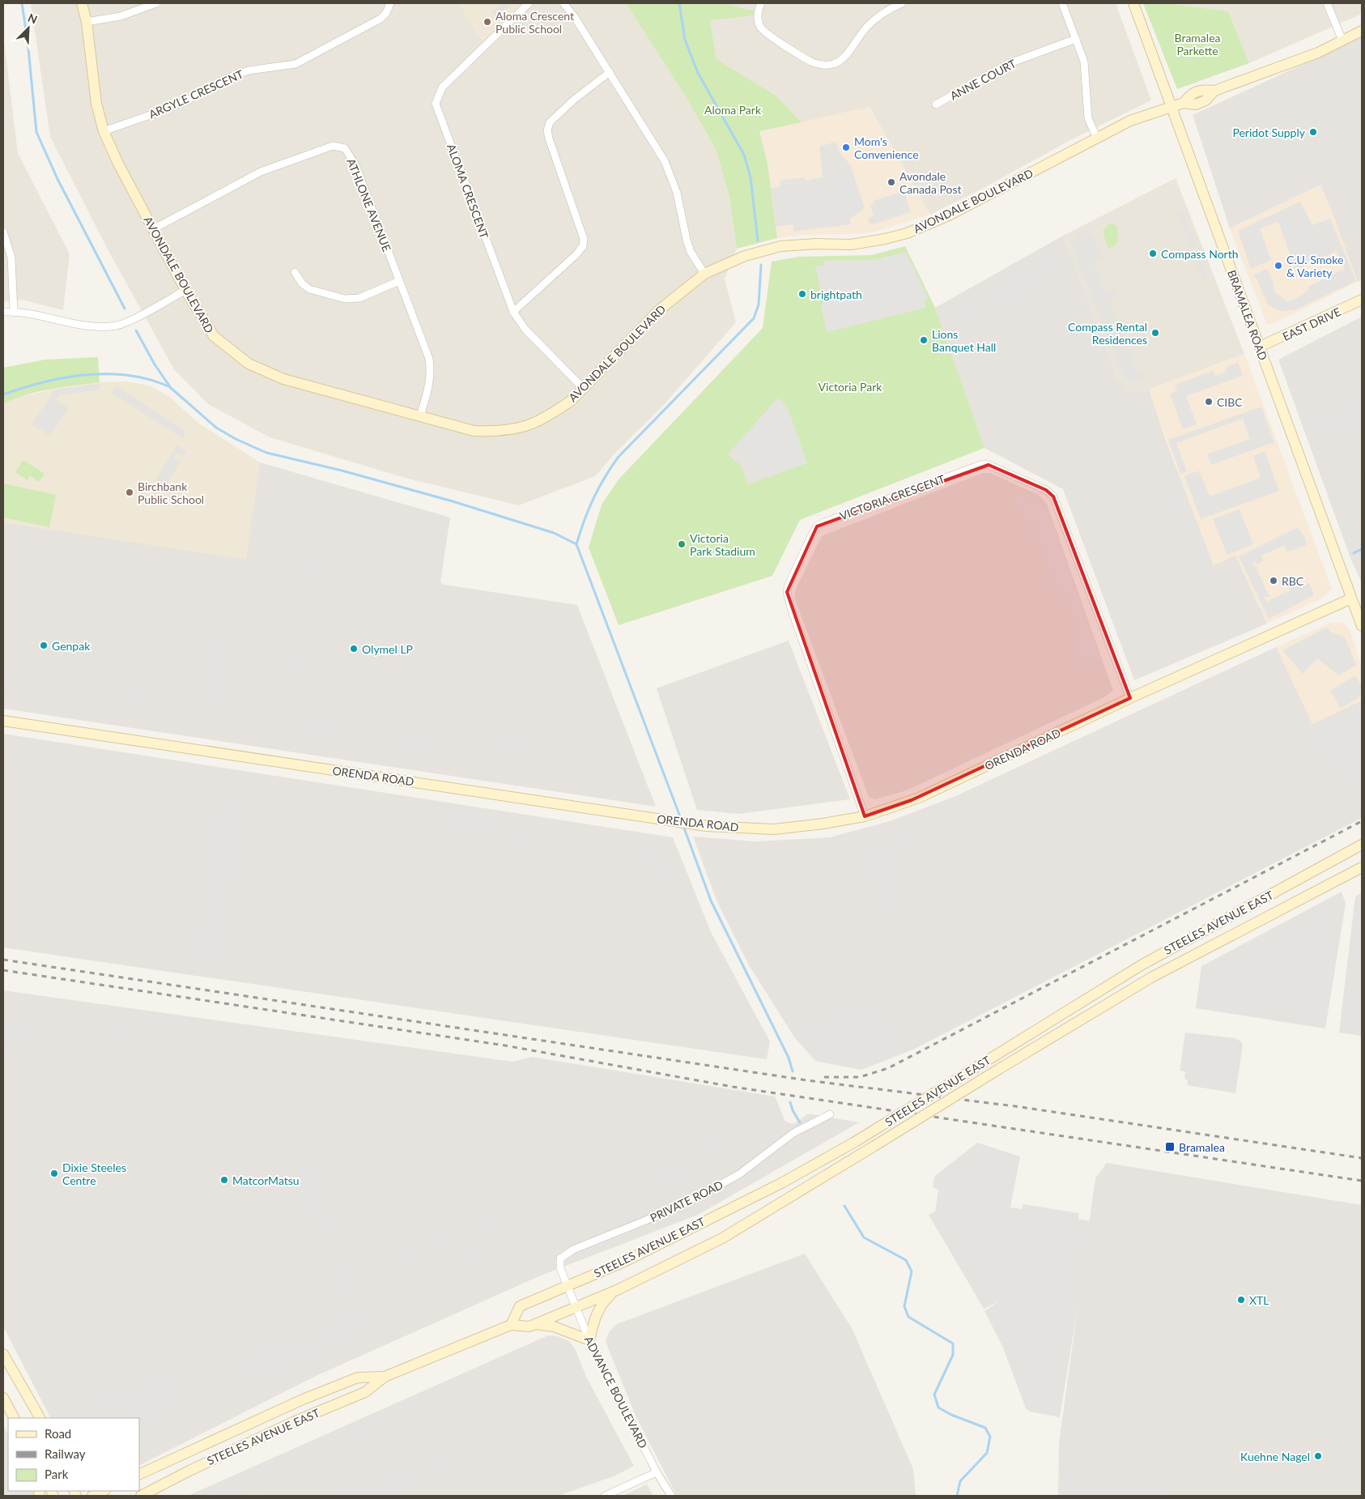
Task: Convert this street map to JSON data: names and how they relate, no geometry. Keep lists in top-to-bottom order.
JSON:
{
  "streets": {
    "main road": [
      "AVONDALE BOULEVARD",
      "BRAMALEA ROAD",
      "EAST DRIVE",
      "ORENDA ROAD",
      "STEELES AVENUE EAST"
    ],
    "street": [
      "ANNE COURT",
      "ARGYLE CRESCENT",
      "ALOMA CRESCENT",
      "ATHLONE AVENUE",
      "VICTORIA CRESCENT",
      "PRIVATE ROAD",
      "ADVANCE BOULEVARD"
    ]
  },
  "crossings": [
    ["ARGYLE CRESCENT", "AVONDALE BOULEVARD"],
    ["ALOMA CRESCENT", "AVONDALE BOULEVARD"],
    ["AVONDALE BOULEVARD", "ATHLONE AVENUE"],
    ["AVONDALE BOULEVARD", "BRAMALEA ROAD"],
    ["BRAMALEA ROAD", "EAST DRIVE"],
    ["BRAMALEA ROAD", "ORENDA ROAD"],
    ["VICTORIA CRESCENT", "ORENDA ROAD"],
    ["STEELES AVENUE EAST", "PRIVATE ROAD"],
    ["STEELES AVENUE EAST", "ADVANCE BOULEVARD"],
    ["PRIVATE ROAD", "ADVANCE BOULEVARD"]
  ],
  "parks": ["Bramalea Parkette", "Aloma Park", "Victoria Park"],
  "places": {
    "other": [
      "Aloma Crescent Public School",
      "Peridot Supply",
      "Mom's Convenience",
      "Avondale Canada Post",
      "Compass North",
      "C.U. Smoke & Variety",
      "brightpath",
      "Compass Rental Residences",
      "Lions Banquet Hall",
      "CIBC",
      "Birchbank Public School",
      "Victoria Park Stadium",
      "RBC",
      "Genpak",
      "Olymel LP",
      "Dixie Steeles Centre",
      "MatcorMatsu",
      "XTL",
      "Kuehne Nagel"
    ],
    "transit": ["Bramalea"]
  },
  "legend": ["Road", "Railway", "Park"],
  "north": "top right"
}
